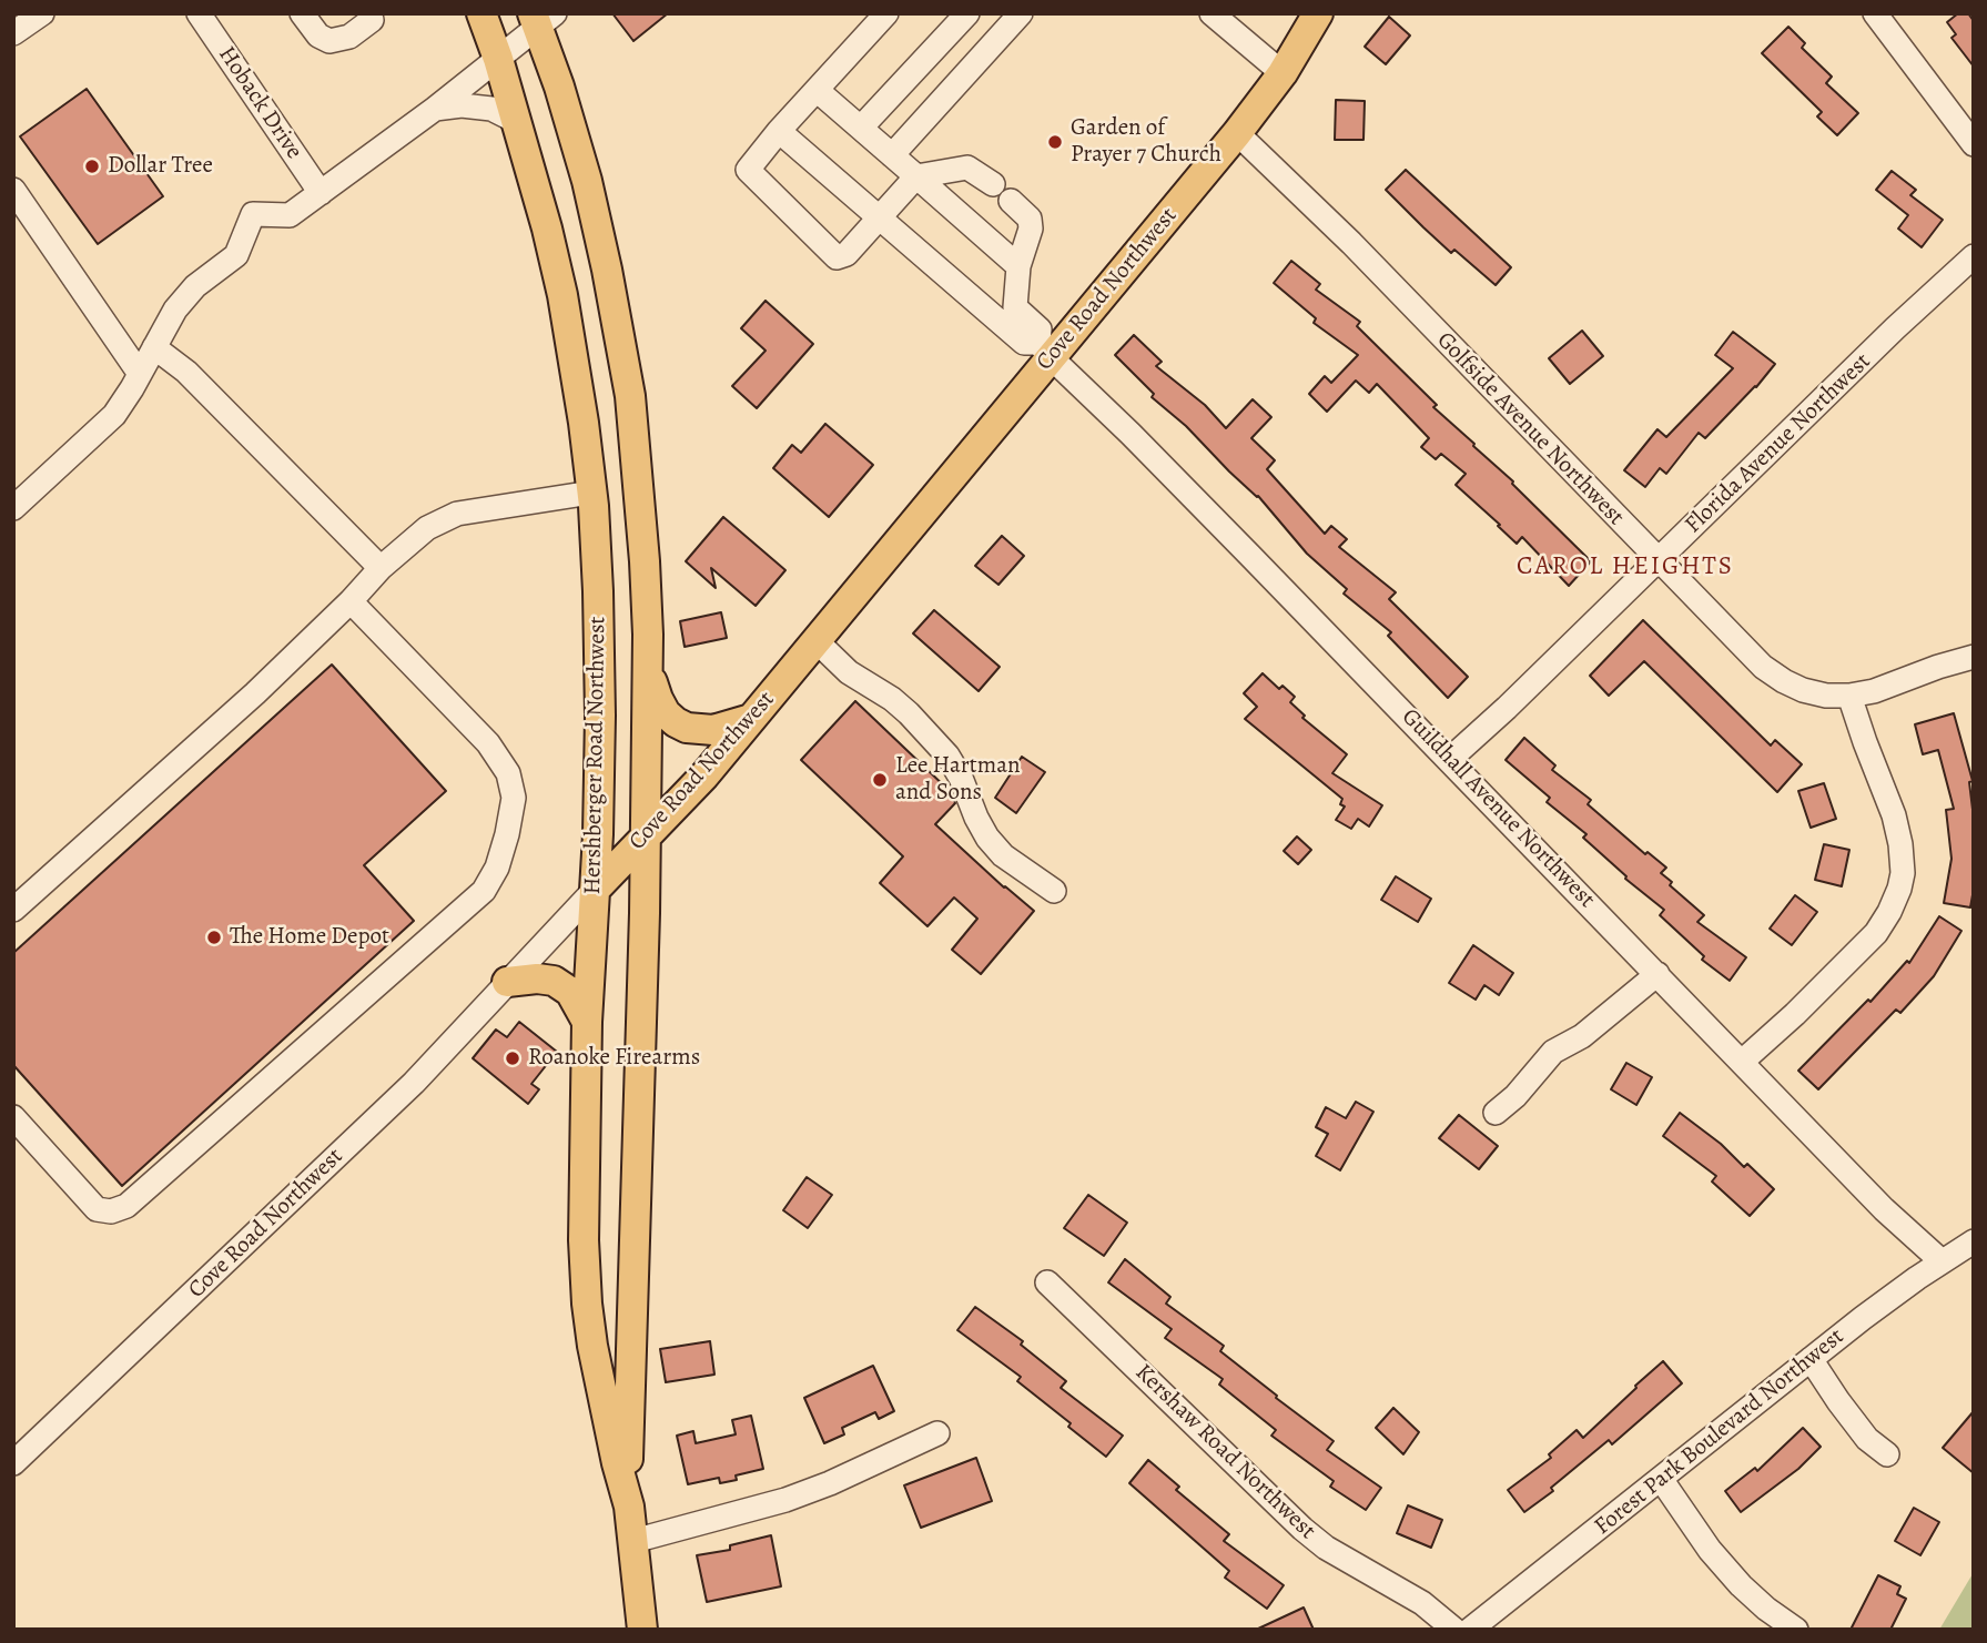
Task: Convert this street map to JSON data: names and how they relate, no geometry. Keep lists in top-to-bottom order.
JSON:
{
  "streets": {
    "main road": ["Cove Road Northwest", "Hershberger Road Northwest"],
    "street": [
      "Hoback Drive",
      "Golfside Avenue Northwest",
      "Florida Avenue Northwest",
      "Guildhall Avenue Northwest",
      "Forest Park Boulevard Northwest",
      "Kershaw Road Northwest"
    ]
  },
  "crossings": [
    ["Cove Road Northwest", "Golfside Avenue Northwest"],
    ["Cove Road Northwest", "Hershberger Road Northwest"],
    ["Cove Road Northwest", "Guildhall Avenue Northwest"],
    ["Golfside Avenue Northwest", "Florida Avenue Northwest"],
    ["Florida Avenue Northwest", "Guildhall Avenue Northwest"],
    ["Guildhall Avenue Northwest", "Forest Park Boulevard Northwest"]
  ],
  "districts": ["CAROL HEIGHTS"],
  "places": [
    "Garden of Prayer 7 Church",
    "Dollar Tree",
    "Lee Hartman and Sons",
    "The Home Depot",
    "Roanoke Firearms"
  ]
}
